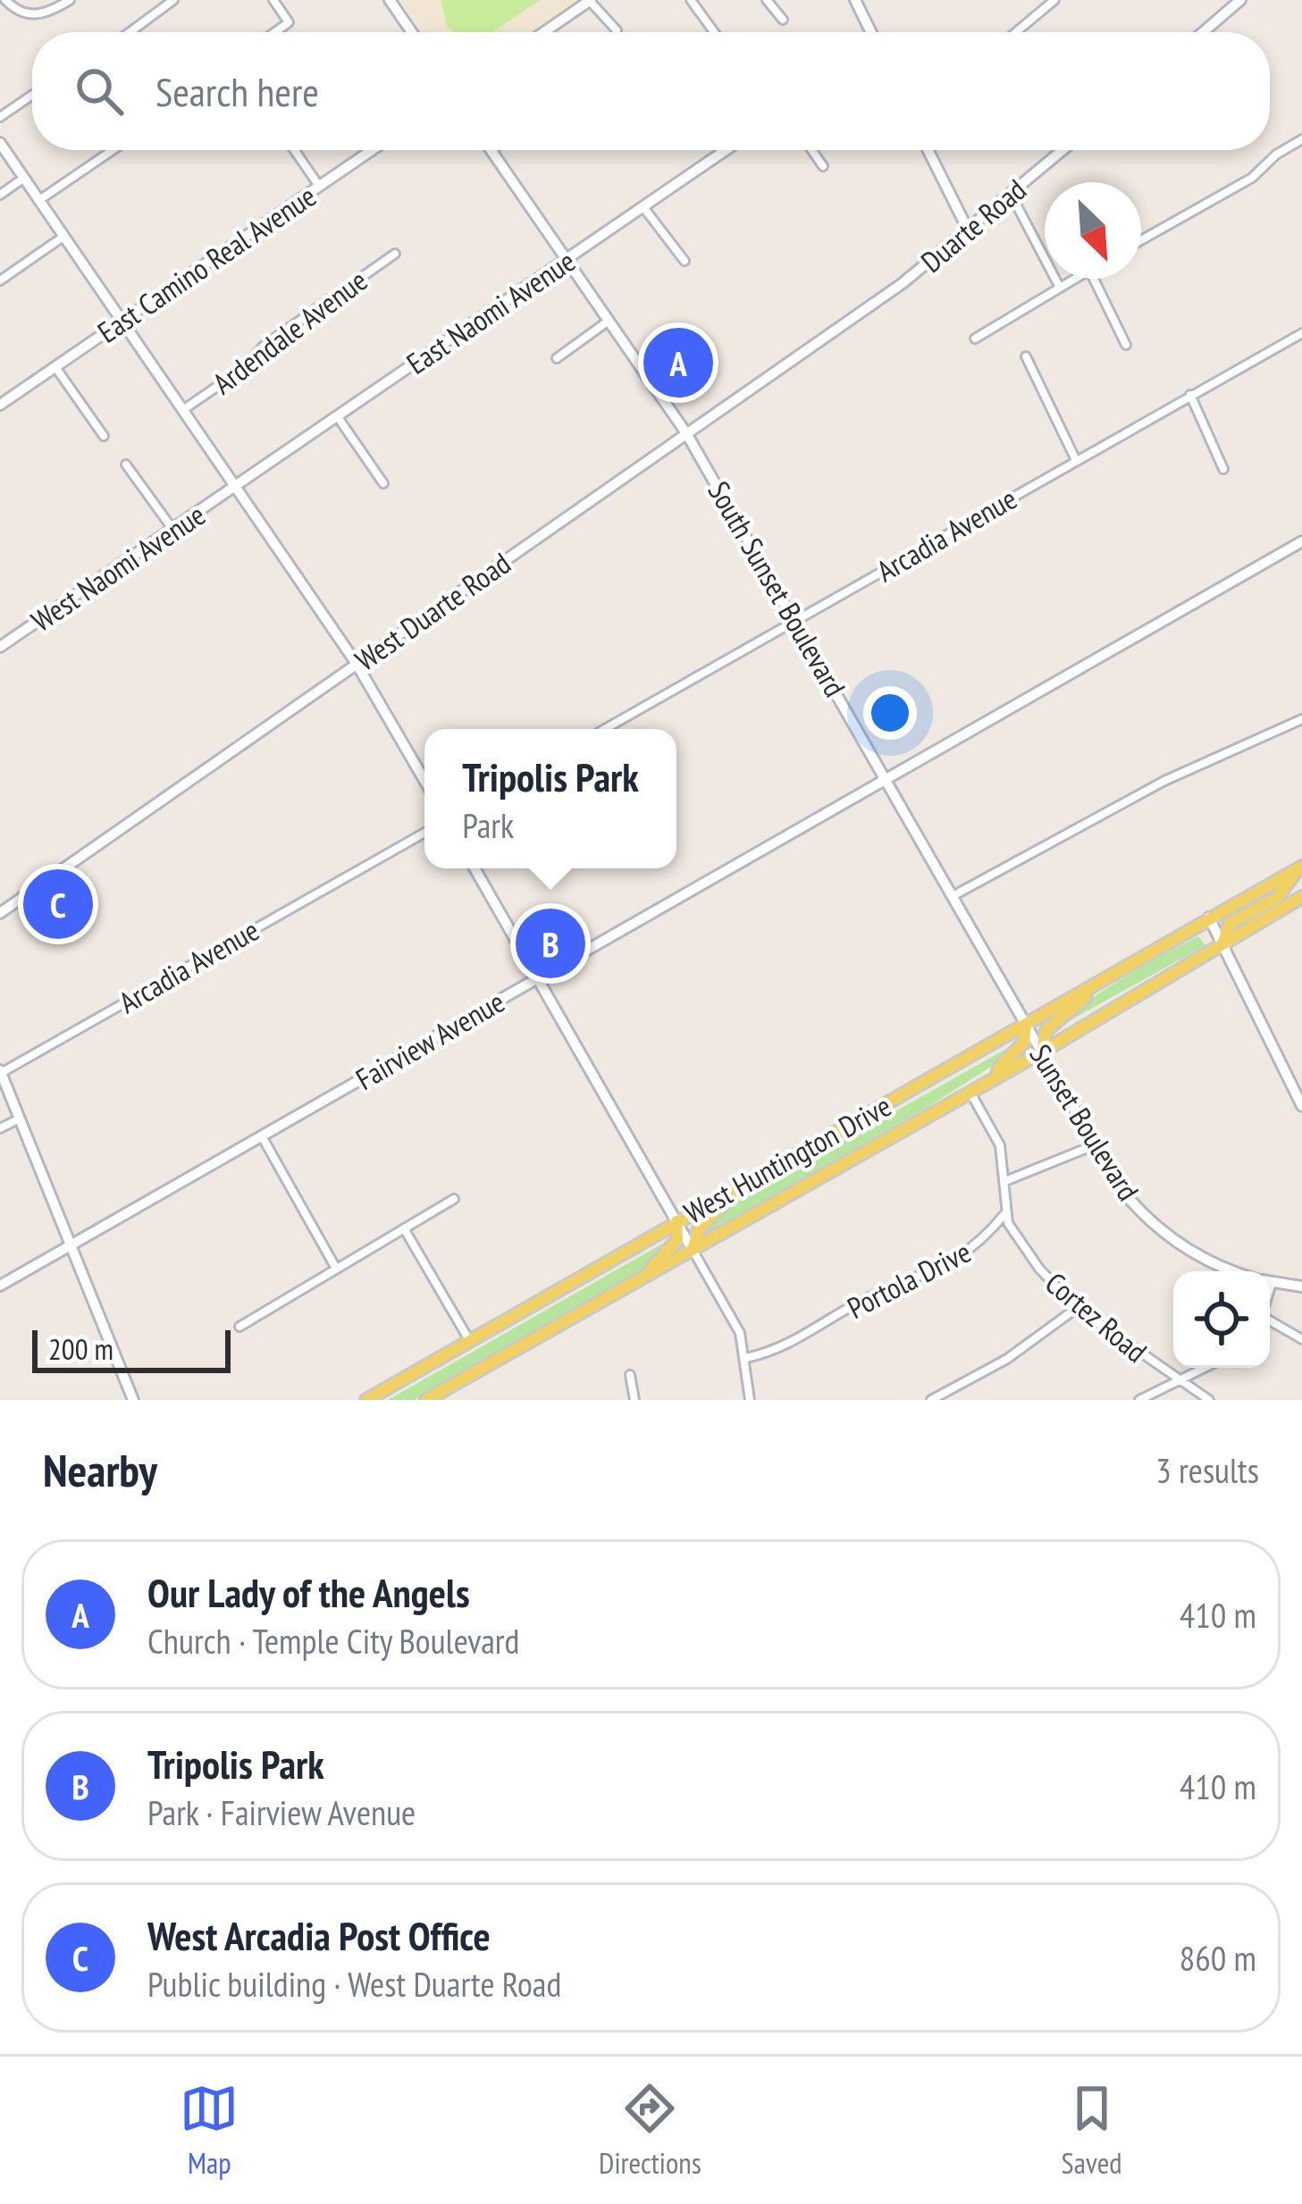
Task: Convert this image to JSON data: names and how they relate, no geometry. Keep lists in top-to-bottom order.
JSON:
{
  "streets": {
    "main road": ["West Huntington Drive"],
    "street": [
      "Duarte Road",
      "East Camino Real Avenue",
      "East Naomi Avenue",
      "Ardendale Avenue",
      "Arcadia Avenue",
      "West Naomi Avenue",
      "South Sunset Boulevard",
      "West Duarte Road",
      "Fairview Avenue",
      "Sunset Boulevard",
      "Portola Drive",
      "Cortez Road"
    ]
  },
  "crossings": [
    ["Duarte Road", "West Duarte Road"],
    ["East Naomi Avenue", "West Naomi Avenue"],
    ["East Naomi Avenue", "South Sunset Boulevard"],
    ["Arcadia Avenue", "South Sunset Boulevard"],
    ["South Sunset Boulevard", "West Duarte Road"],
    ["South Sunset Boulevard", "Fairview Avenue"],
    ["South Sunset Boulevard", "Sunset Boulevard"],
    ["South Sunset Boulevard", "West Huntington Drive"],
    ["Sunset Boulevard", "West Huntington Drive"],
    ["Portola Drive", "Cortez Road"]
  ],
  "scale_bar": "200 m",
  "north": "bottom right",
  "page": {
    "search": "Search here",
    "pins": ["A", "C", "B"],
    "popup": ["Tripolis Park", "Park"],
    "scale": "200 m",
    "heading": ["Nearby", "3 results"],
    "list": [
      {
        "mark": "A",
        "name": "Our Lady of the Angels",
        "note": "Church · Temple City Boulevard",
        "value": "410 m"
      },
      {
        "mark": "B",
        "name": "Tripolis Park",
        "note": "Park · Fairview Avenue",
        "value": "410 m"
      },
      {
        "mark": "C",
        "name": "West Arcadia Post Office",
        "note": "Public building · West Duarte Road",
        "value": "860 m"
      }
    ],
    "nav": ["Map", "Directions", "Saved"]
  }
}
